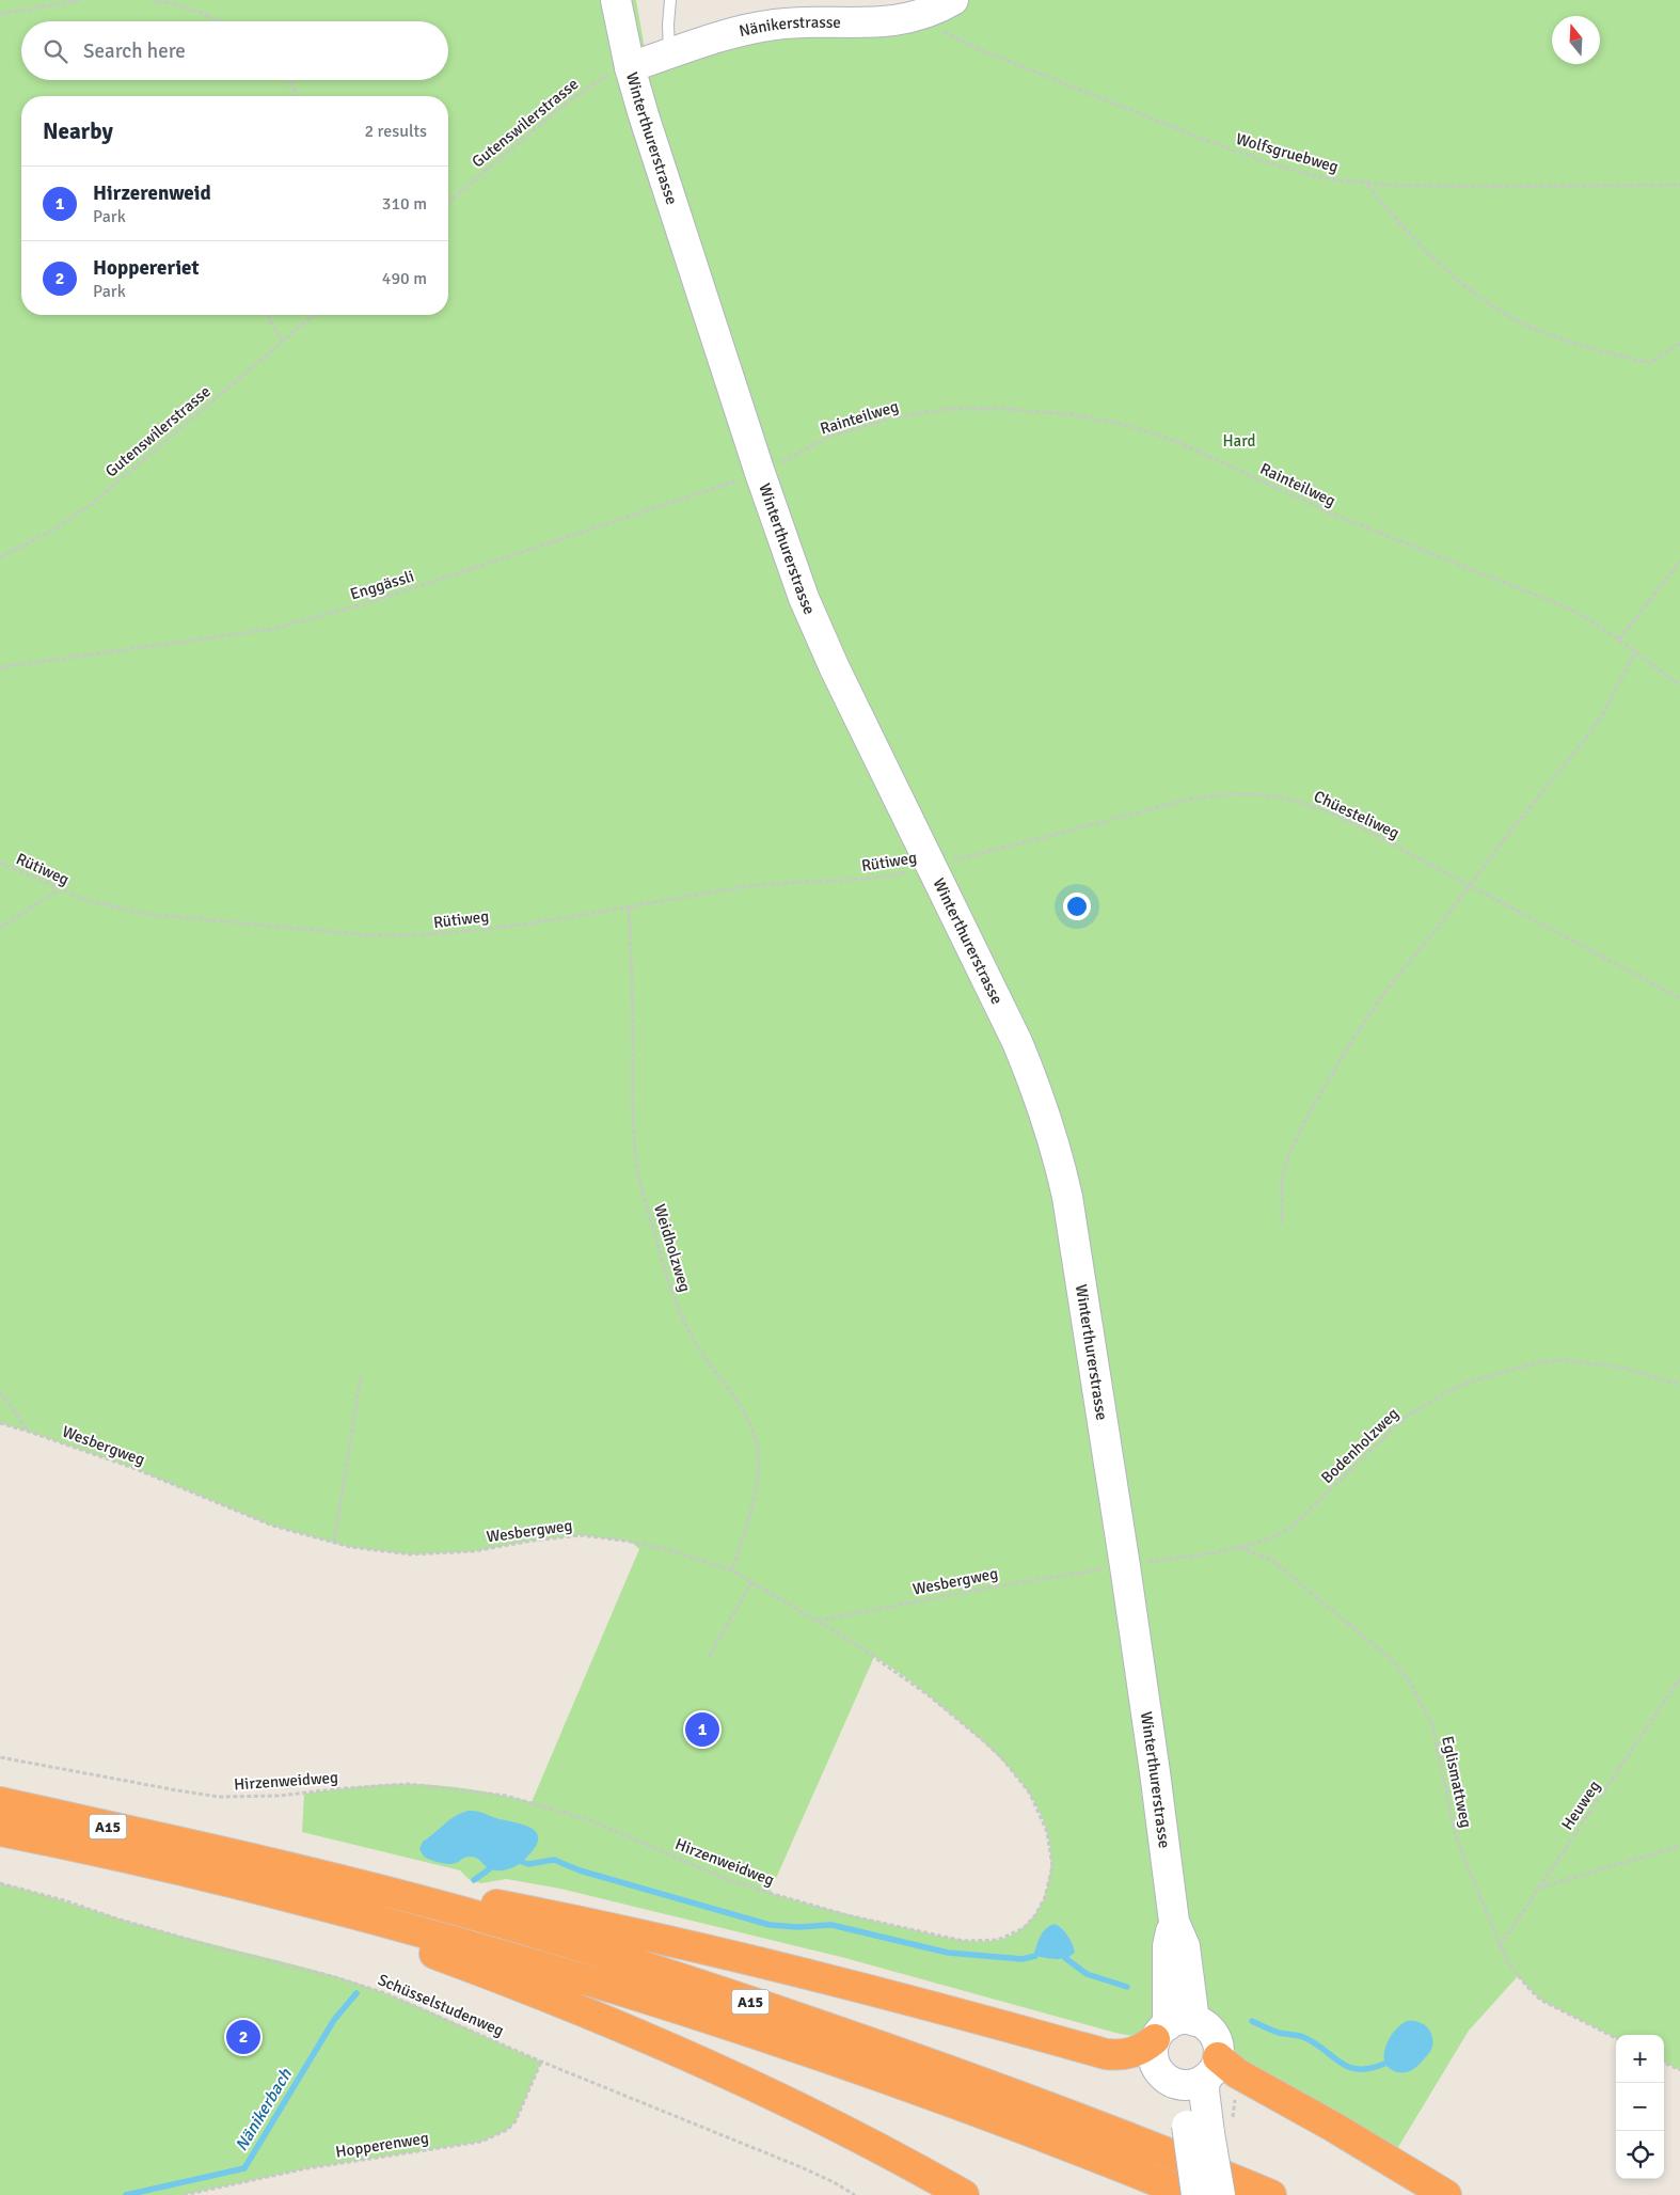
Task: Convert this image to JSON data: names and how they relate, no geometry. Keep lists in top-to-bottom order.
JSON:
{
  "streets": {
    "highway": ["A15"],
    "main road": ["Nänikerstrasse", "Winterthurerstrasse"],
    "path": [
      "Gutenswilerstrasse",
      "Wolfsgruebweg",
      "Rainteilweg",
      "Enggässli",
      "Chüesteliweg",
      "Rütiweg",
      "Weidholzweg",
      "Wesbergweg",
      "Bodenholzweg",
      "Hirzenweidweg",
      "Eglismattweg",
      "Heuweg",
      "Schüsselstudenweg",
      "Hopperenweg"
    ]
  },
  "crossings": [
    ["Nänikerstrasse", "Gutenswilerstrasse"],
    ["Nänikerstrasse", "Winterthurerstrasse"],
    ["Nänikerstrasse", "Wolfsgruebweg"],
    ["Gutenswilerstrasse", "Winterthurerstrasse"],
    ["Winterthurerstrasse", "Rainteilweg"],
    ["Winterthurerstrasse", "Enggässli"],
    ["Winterthurerstrasse", "Chüesteliweg"],
    ["Winterthurerstrasse", "Rütiweg"],
    ["Winterthurerstrasse", "Wesbergweg"],
    ["Winterthurerstrasse", "Bodenholzweg"],
    ["Rainteilweg", "Enggässli"],
    ["Chüesteliweg", "Rütiweg"],
    ["Rütiweg", "Weidholzweg"],
    ["Weidholzweg", "Wesbergweg"],
    ["Wesbergweg", "Bodenholzweg"],
    ["Wesbergweg", "Hirzenweidweg"],
    ["Bodenholzweg", "Eglismattweg"],
    ["Eglismattweg", "Heuweg"],
    ["Schüsselstudenweg", "Hopperenweg"]
  ],
  "water": ["Nänikerbach"],
  "parks": ["Hard"],
  "north": "top",
  "page": {
    "search": "Search here",
    "heading": ["Nearby", "2 results"],
    "list": [
      {
        "mark": "1",
        "name": "Hirzerenweid",
        "note": "Park",
        "value": "310 m"
      },
      {
        "mark": "2",
        "name": "Hoppereriet",
        "note": "Park",
        "value": "490 m"
      }
    ],
    "pins": ["1", "2"],
    "map_buttons": ["+", "−"]
  }
}
